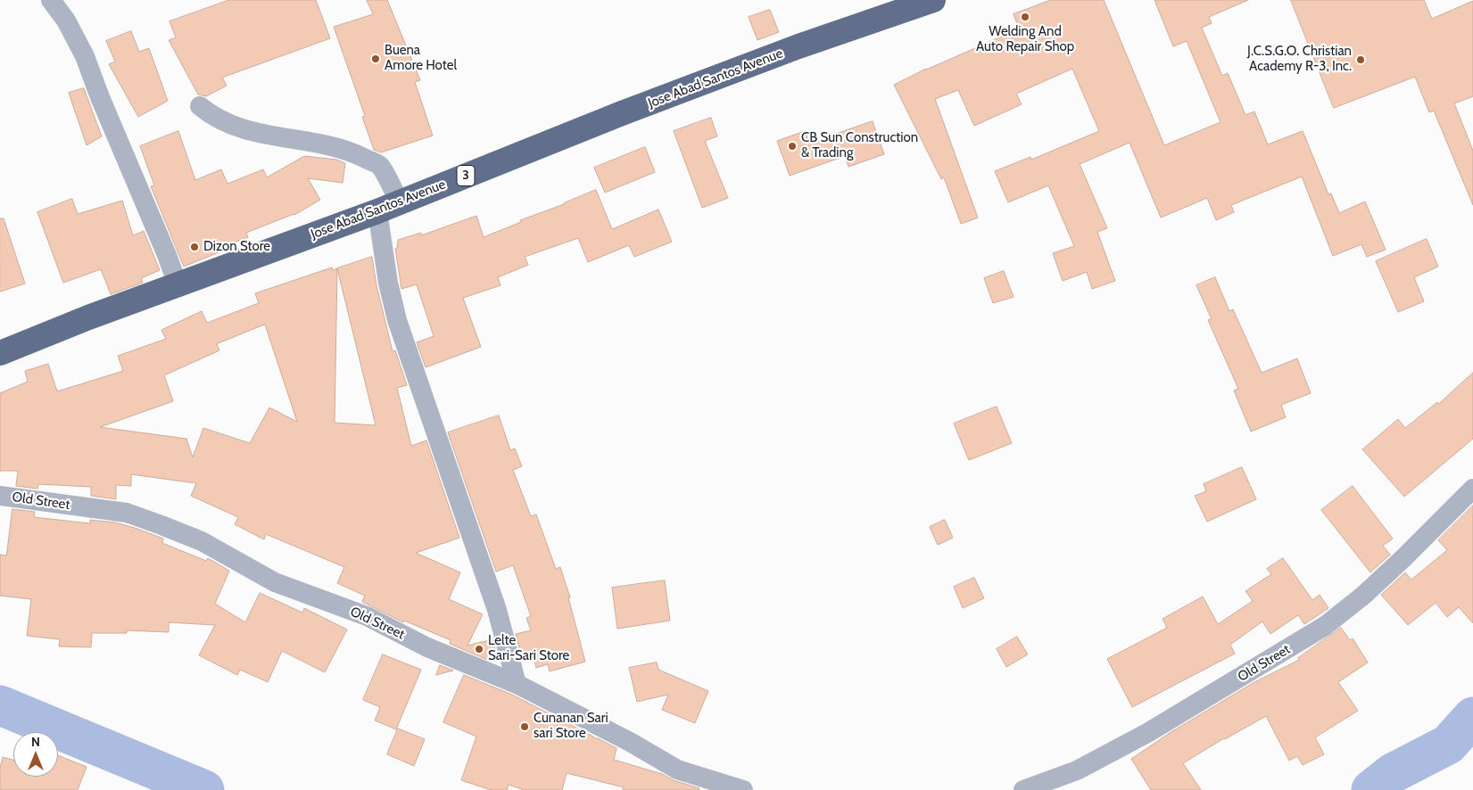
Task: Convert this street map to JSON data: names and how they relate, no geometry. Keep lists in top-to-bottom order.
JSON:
{
  "streets": {
    "highway": ["Jose Abad Santos Avenue", "3"],
    "street": ["Old Street"]
  },
  "places": [
    "Welding And Auto Repair Shop",
    "Buena Amore Hotel",
    "J.C.S.G.O. Christian Academy R-3, Inc.",
    "CB Sun Construction & Trading",
    "Dizon Store",
    "Lelte Sari-Sari Store",
    "Cunanan Sari sari Store"
  ],
  "north": "top"
}
